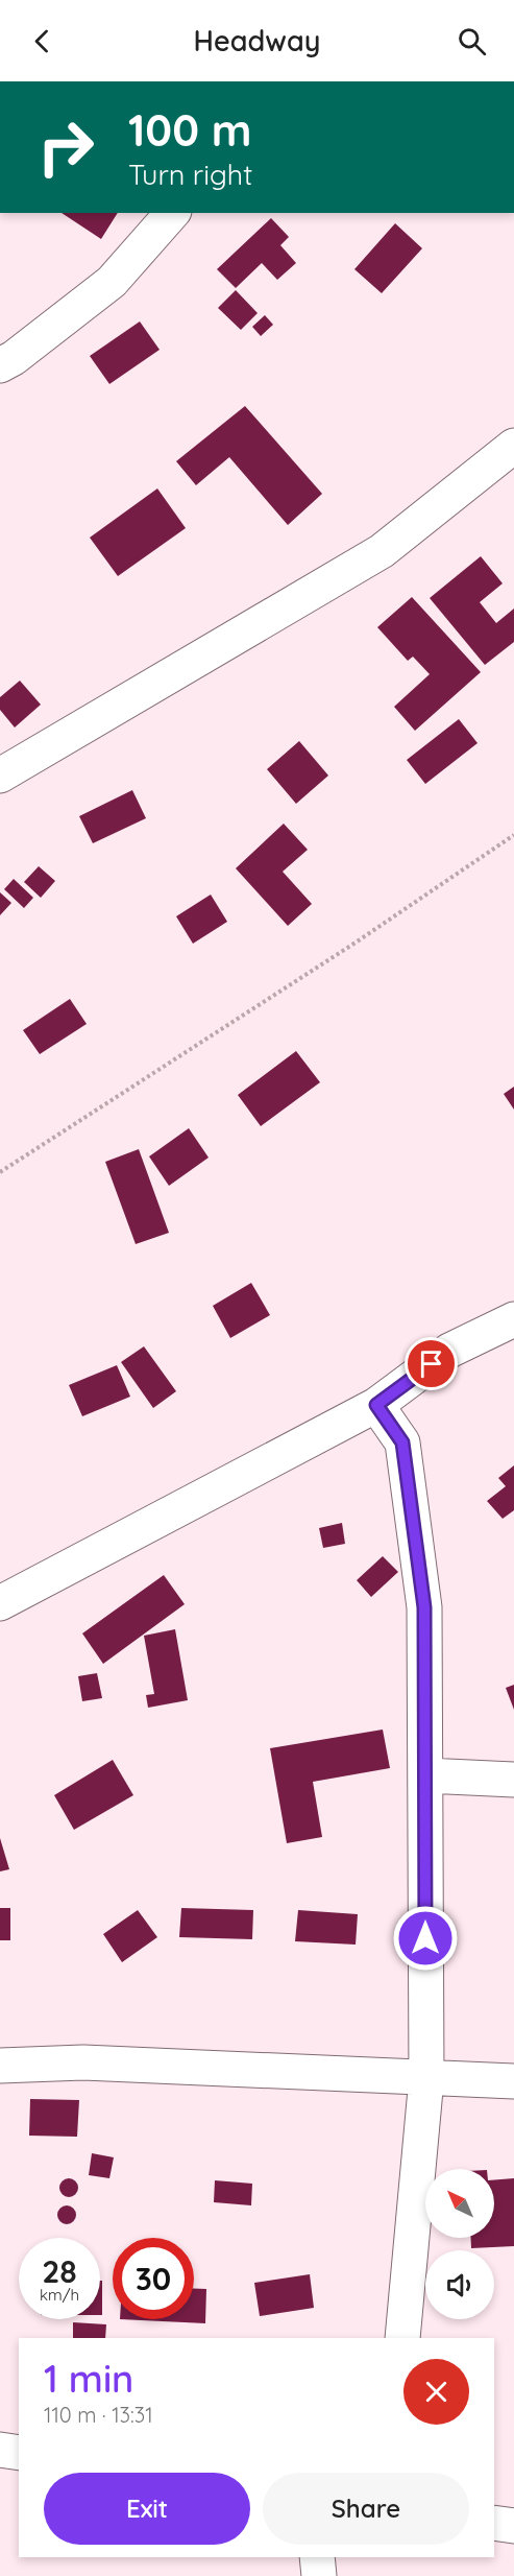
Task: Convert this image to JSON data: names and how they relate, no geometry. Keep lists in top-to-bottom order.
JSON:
{
  "north": "top left",
  "page": {
    "header": "Headway",
    "turn": ["100 m", "Turn right"],
    "speed": "28 km/h",
    "limit": "30",
    "heading": ["1 min", "110 m · 13:31"],
    "buttons": ["Exit", "Share"]
  }
}
